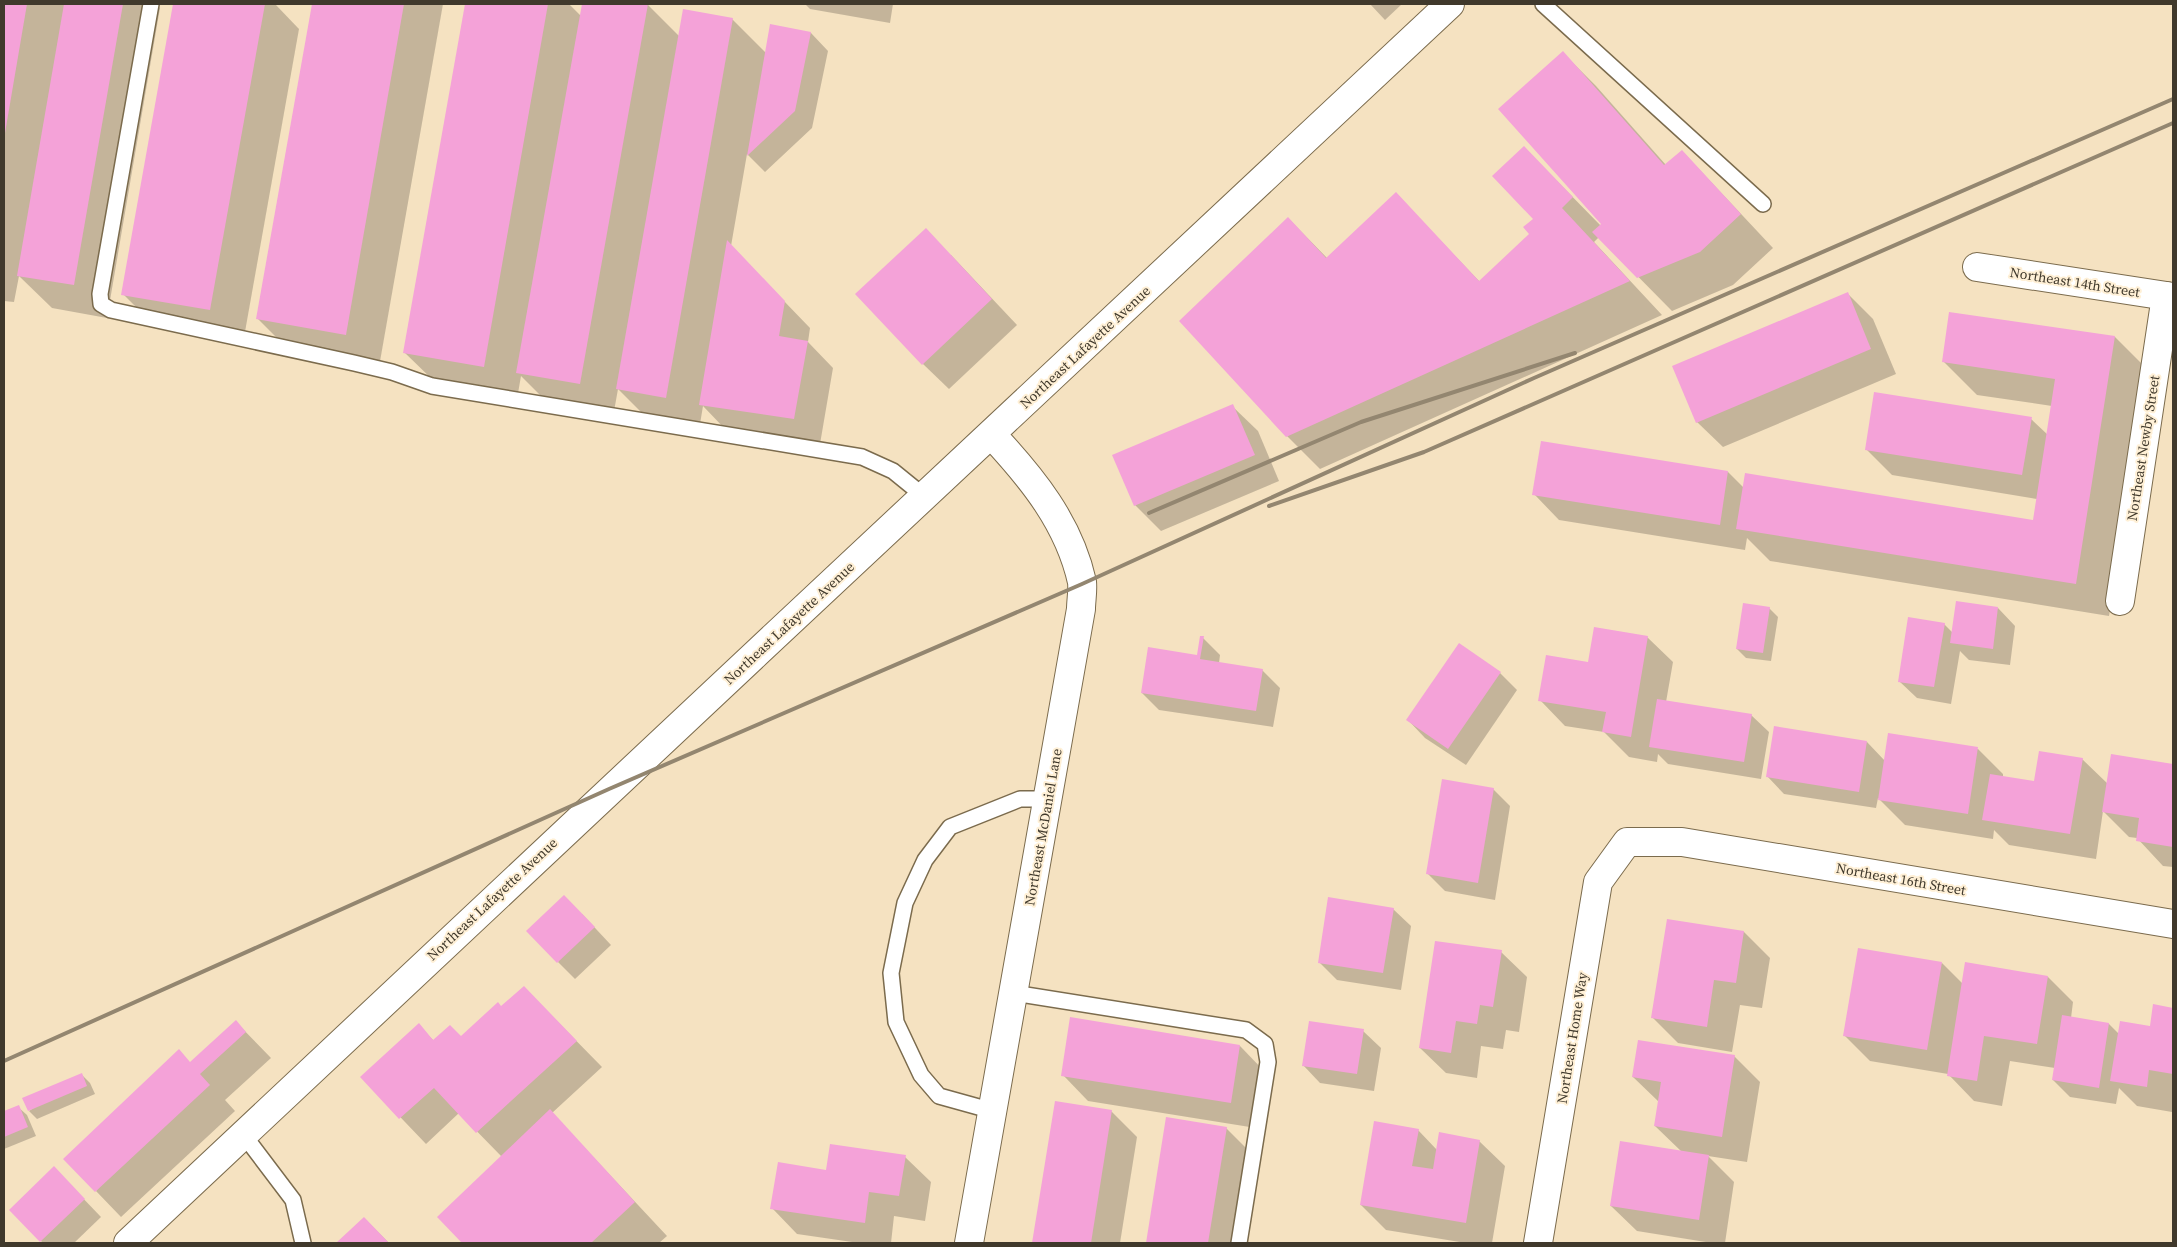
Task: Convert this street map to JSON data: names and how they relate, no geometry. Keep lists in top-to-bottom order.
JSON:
{
  "streets": {
    "street": [
      "Northeast 14th Street",
      "Northeast Lafayette Avenue",
      "Northeast Newby Street",
      "Northeast McDaniel Lane",
      "Northeast 16th Street",
      "Northeast Home Way"
    ]
  },
  "crossings": [
    ["Northeast 14th Street", "Northeast Newby Street"],
    ["Northeast Lafayette Avenue", "Northeast McDaniel Lane"],
    ["Northeast 16th Street", "Northeast Home Way"]
  ]
}
